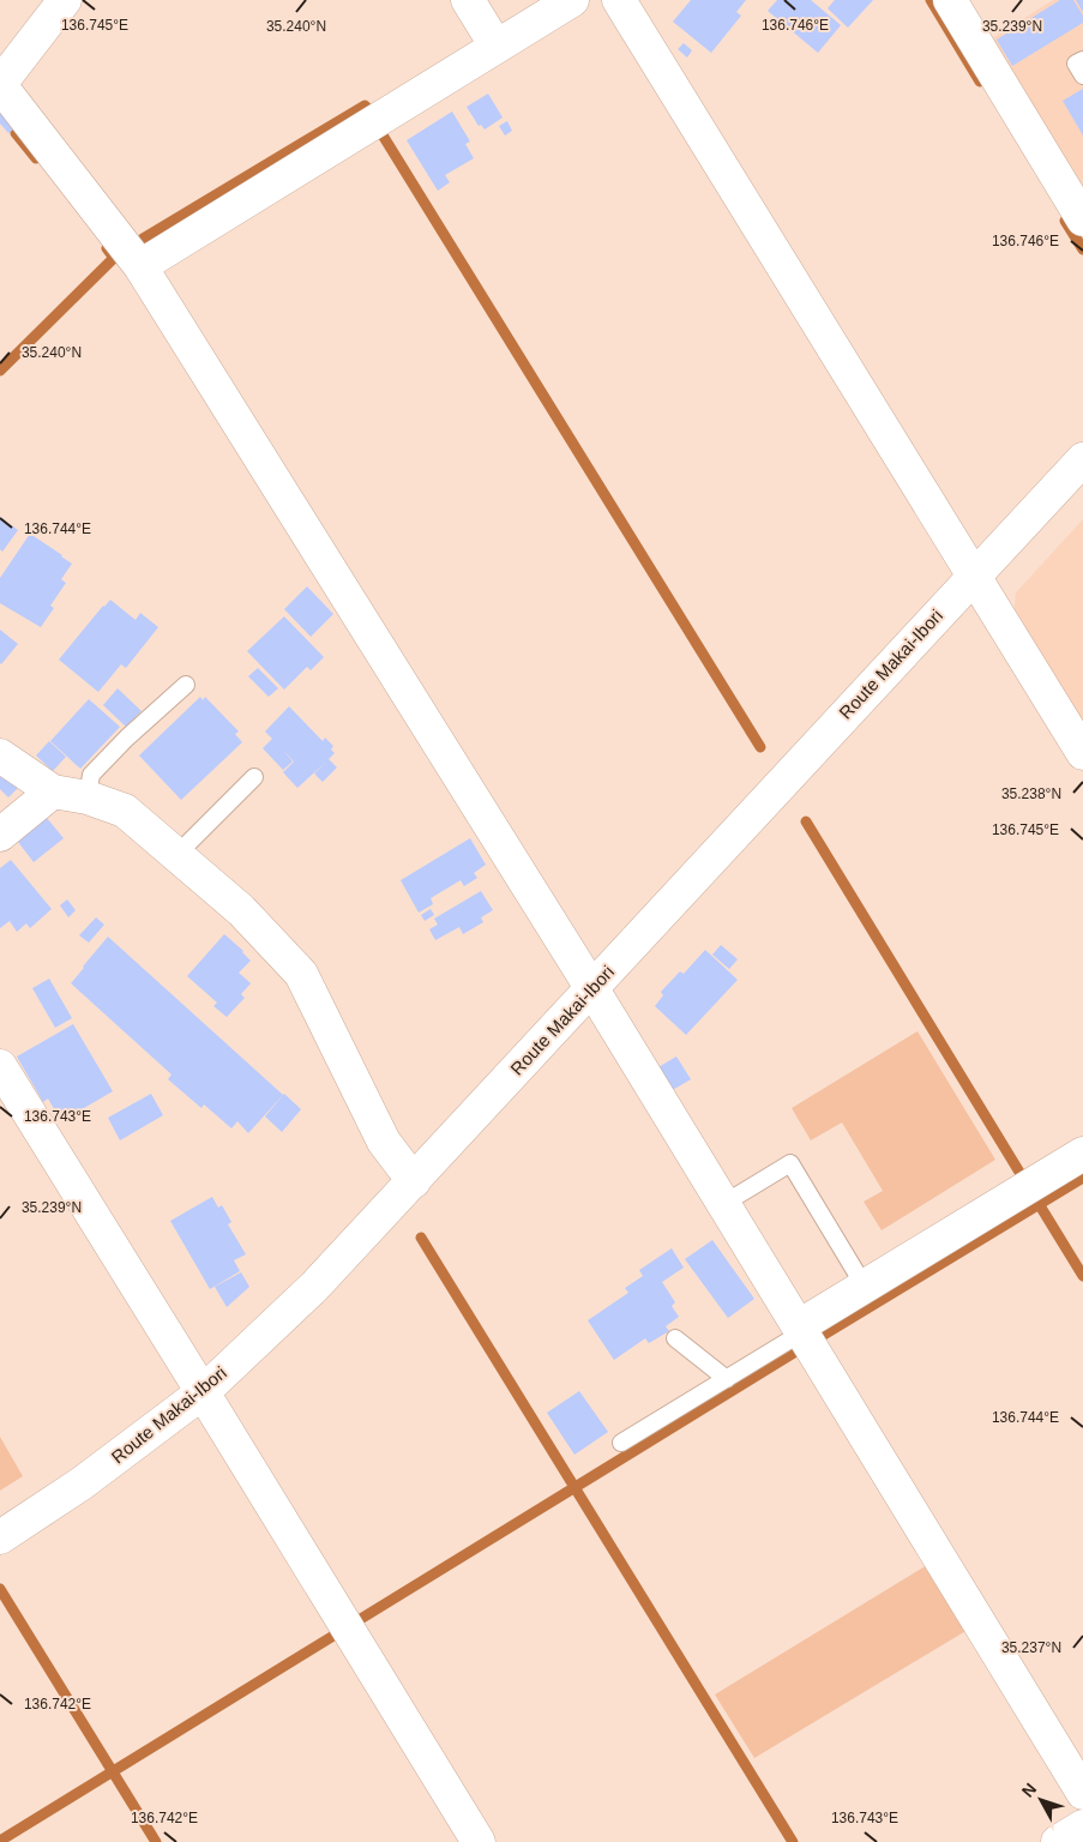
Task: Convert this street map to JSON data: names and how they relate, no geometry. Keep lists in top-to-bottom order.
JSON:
{
  "streets": {
    "street": ["Route Makai-Ibori"]
  },
  "north": "top left",
  "coordinates": [
    "136.746°E",
    "136.745°E",
    "35.240°N",
    "35.239°N",
    "136.744°E",
    "35.238°N",
    "136.743°E",
    "35.237°N",
    "136.742°E"
  ]
}
